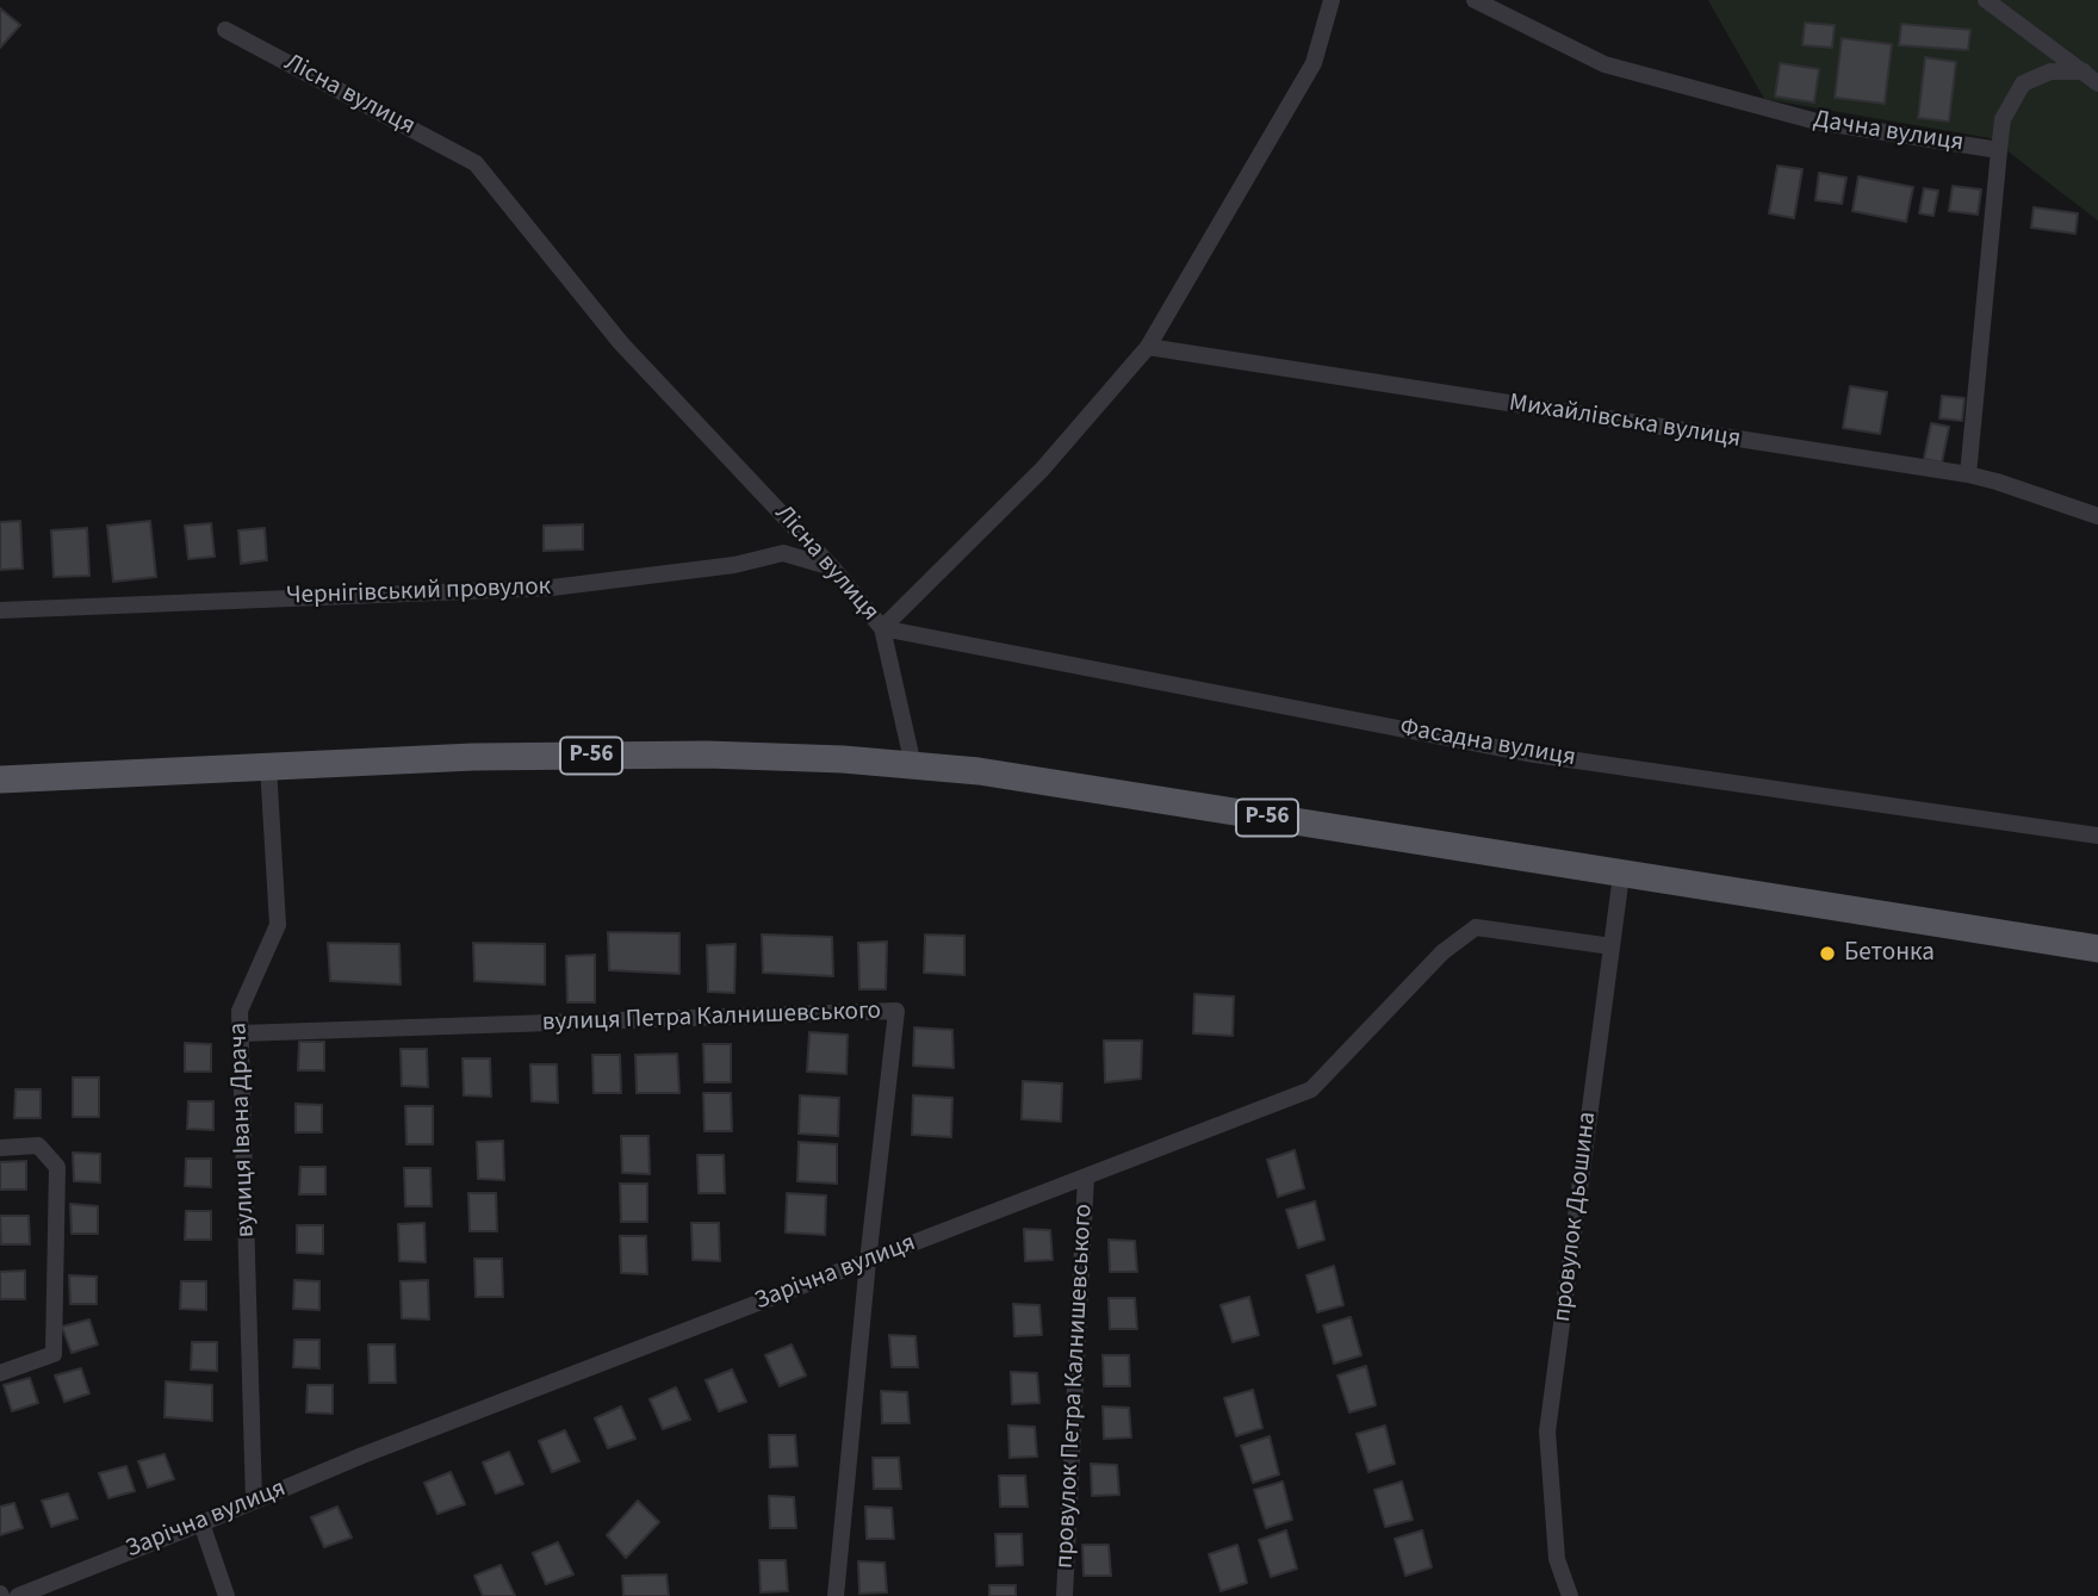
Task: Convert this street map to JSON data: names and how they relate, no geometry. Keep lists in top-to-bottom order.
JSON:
{
  "streets": {
    "main road": ["Р-56"],
    "street": [
      "Лісна вулиця",
      "Дачна вулиця",
      "Михайлівська вулиця",
      "Чернігівський провулок",
      "Фасадна вулиця",
      "вулиця Петра Калнишевського",
      "вулиця Івана Драча",
      "провулок Дьошина",
      "Зарічна вулиця",
      "провулок Петра Калнишевського"
    ]
  },
  "crossings": [
    ["Лісна вулиця", "Михайлівська вулиця"],
    ["Лісна вулиця", "Чернігівський провулок"],
    ["Лісна вулиця", "Фасадна вулиця"],
    ["Дачна вулиця", "Михайлівська вулиця"],
    ["Р-56", "вулиця Івана Драча"],
    ["Р-56", "провулок Дьошина"],
    ["вулиця Петра Калнишевського", "вулиця Івана Драча"],
    ["вулиця Петра Калнишевського", "Зарічна вулиця"],
    ["вулиця Івана Драча", "Зарічна вулиця"],
    ["провулок Дьошина", "Зарічна вулиця"],
    ["Зарічна вулиця", "провулок Петра Калнишевського"]
  ],
  "places": ["Бетонка"]
}
